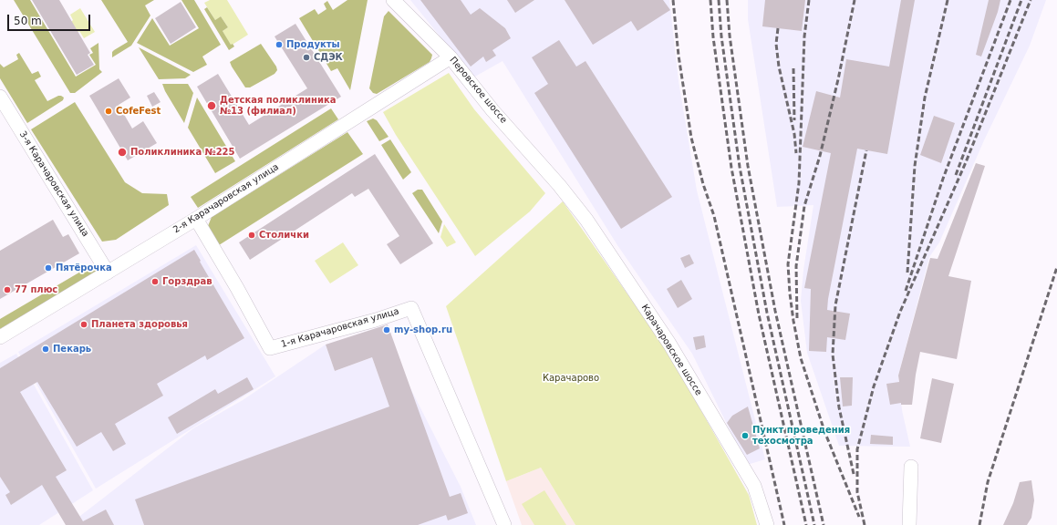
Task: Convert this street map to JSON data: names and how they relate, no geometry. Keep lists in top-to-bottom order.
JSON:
{
  "streets": {
    "street": [
      "Перовское шоссе",
      "3-я Карачаровская улица",
      "2-я Карачаровская улица",
      "1-я Карачаровская улица",
      "Карачаровское шоссе"
    ]
  },
  "crossings": [
    ["Перовское шоссе", "2-я Карачаровская улица"],
    ["Перовское шоссе", "Карачаровское шоссе"],
    ["3-я Карачаровская улица", "2-я Карачаровская улица"],
    ["2-я Карачаровская улица", "1-я Карачаровская улица"]
  ],
  "parks": ["Карачарово"],
  "places": [
    "Продукты",
    "СДЭК",
    "Детская поликлиника №13 (филиал)",
    "CofeFest",
    "Поликлиника №225",
    "Столички",
    "Пятёрочка",
    "Горздрав",
    "77 плюс",
    "Планета здоровья",
    "my-shop.ru",
    "Пекарь",
    "Пункт проведения техосмотра"
  ],
  "scale_bar": "50 m"
}
